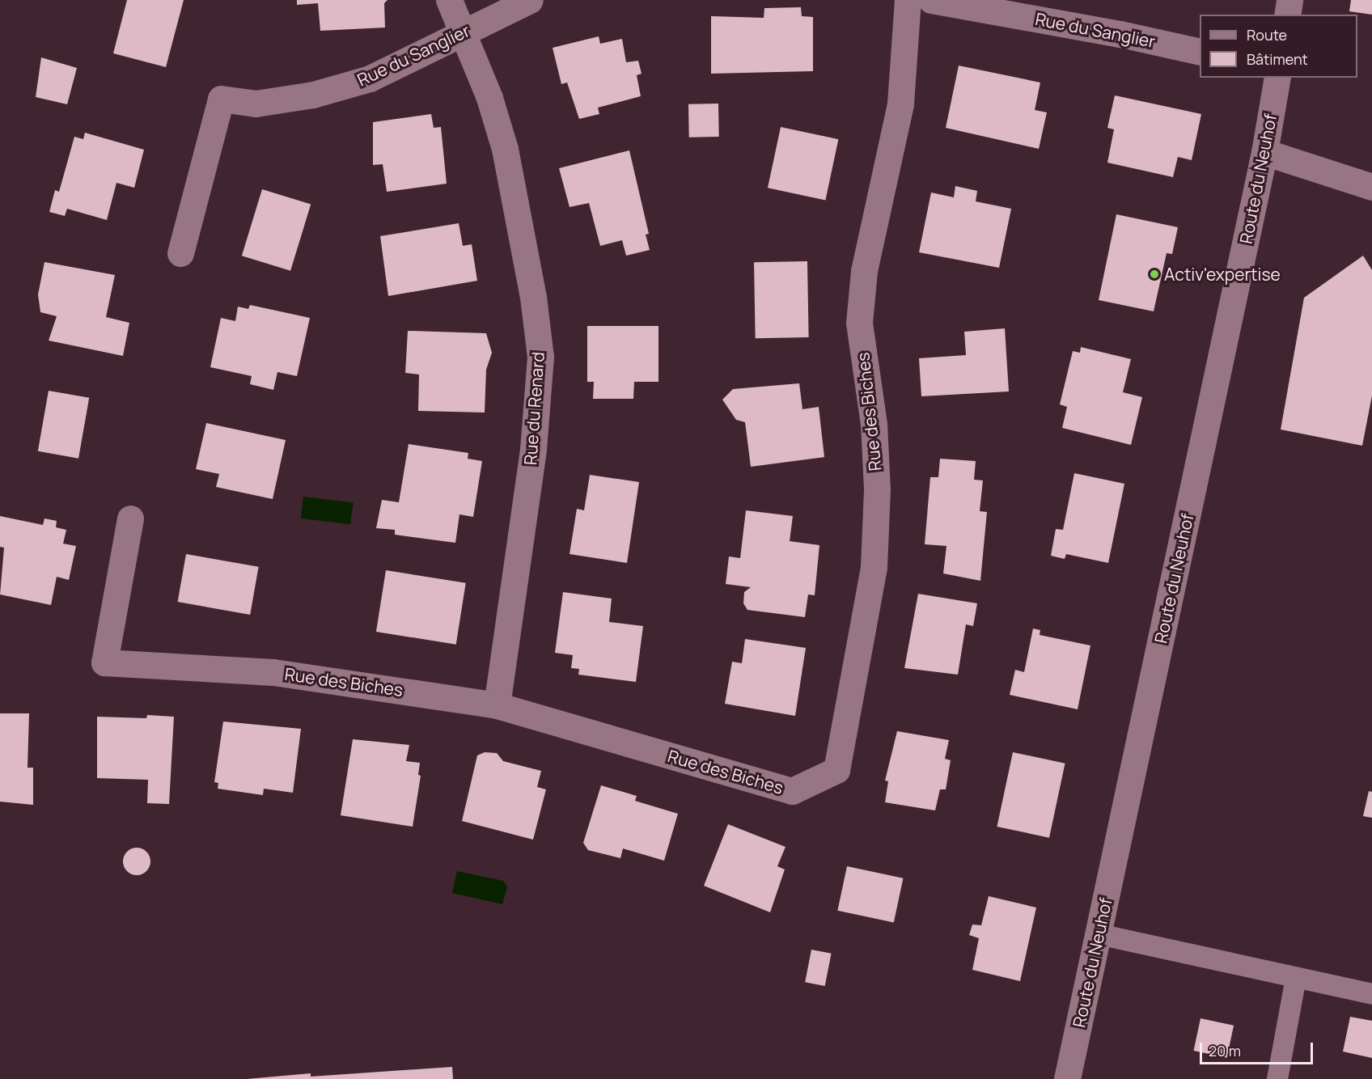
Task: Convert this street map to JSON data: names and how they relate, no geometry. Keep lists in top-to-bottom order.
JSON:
{
  "streets": {
    "street": [
      "Rue du Sanglier",
      "Route du Neuhof",
      "Rue du Renard",
      "Rue des Biches"
    ]
  },
  "crossings": [
    ["Rue du Sanglier", "Rue du Renard"],
    ["Rue du Renard", "Rue des Biches"]
  ],
  "places": ["Activ'expertise"],
  "legend": ["Route", "Bâtiment"],
  "scale_bar": "20 m"
}
